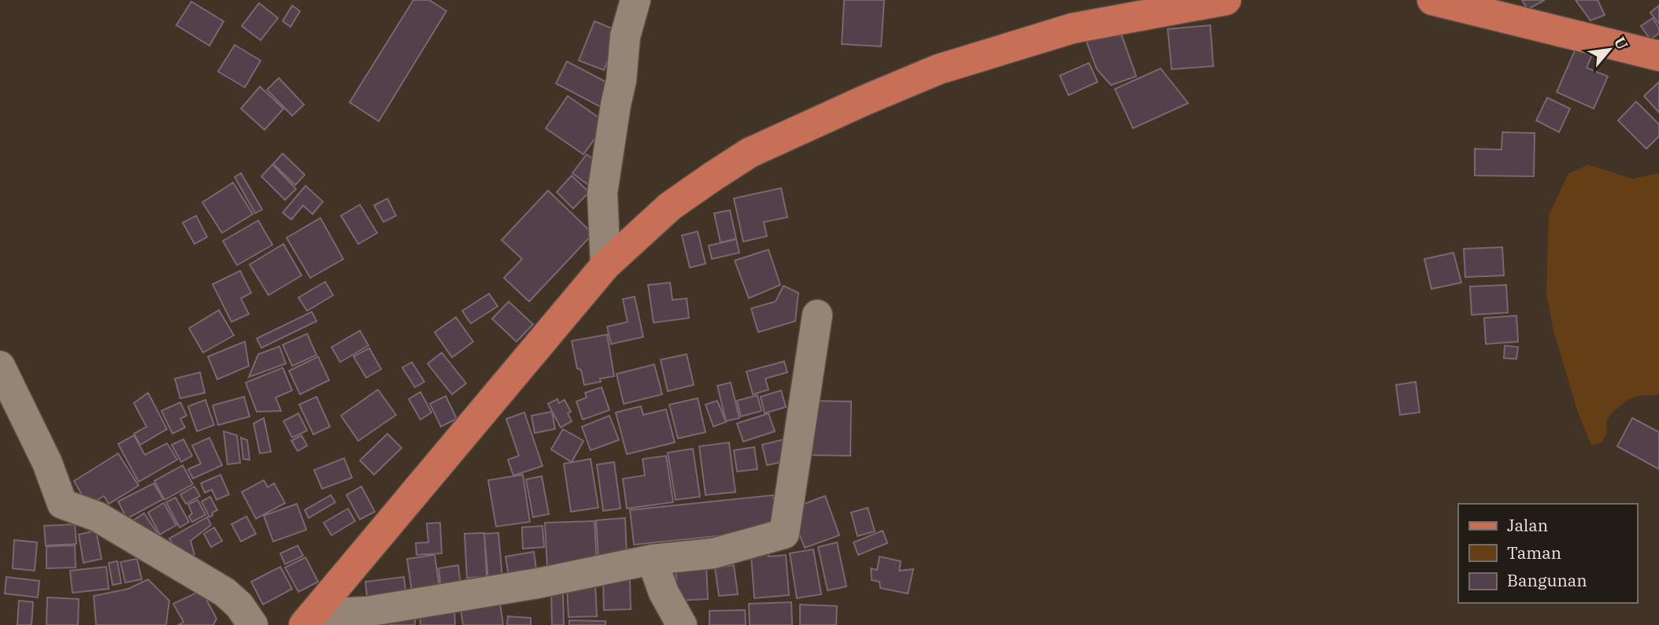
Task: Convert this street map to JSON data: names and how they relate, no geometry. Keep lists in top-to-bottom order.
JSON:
{
  "legend": ["Jalan", "Taman", "Bangunan"],
  "north": "top right"
}
